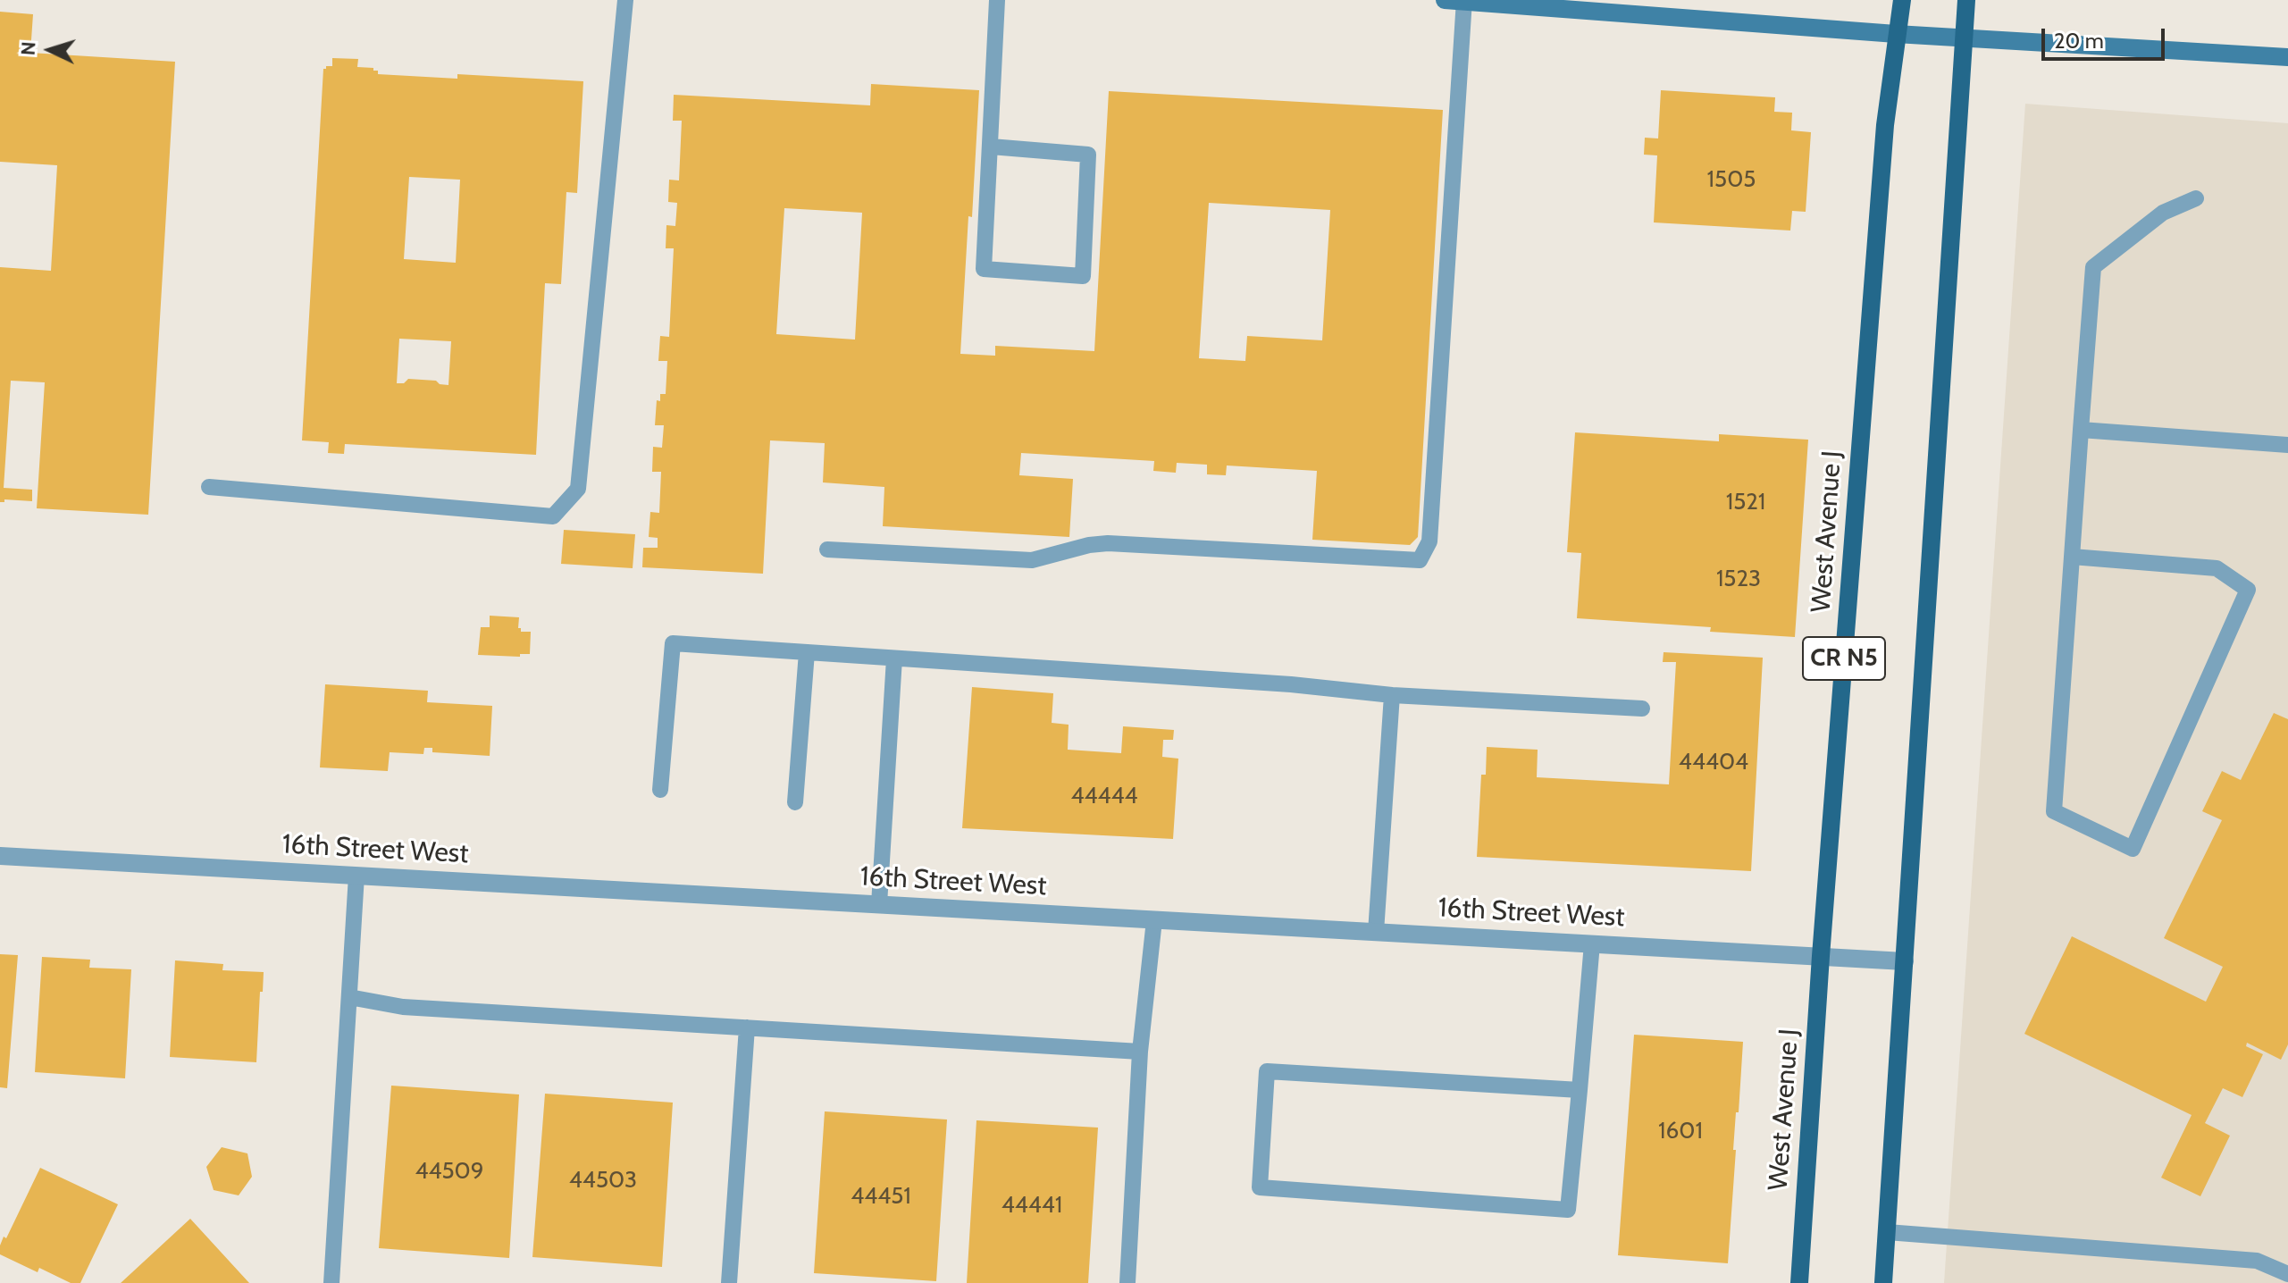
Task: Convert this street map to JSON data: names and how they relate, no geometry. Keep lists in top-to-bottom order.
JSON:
{
  "streets": {
    "main road": ["West Avenue J", "CR N5"],
    "street": ["16th Street West"]
  },
  "crossings": [
    ["West Avenue J", "16th Street West"],
    ["CR N5", "16th Street West"]
  ],
  "house_numbers": [
    "1505",
    "1521",
    "1523",
    "44404",
    "44444",
    "1601",
    "44509",
    "44503",
    "44451",
    "44441"
  ],
  "scale_bar": "20 m",
  "north": "left"
}
